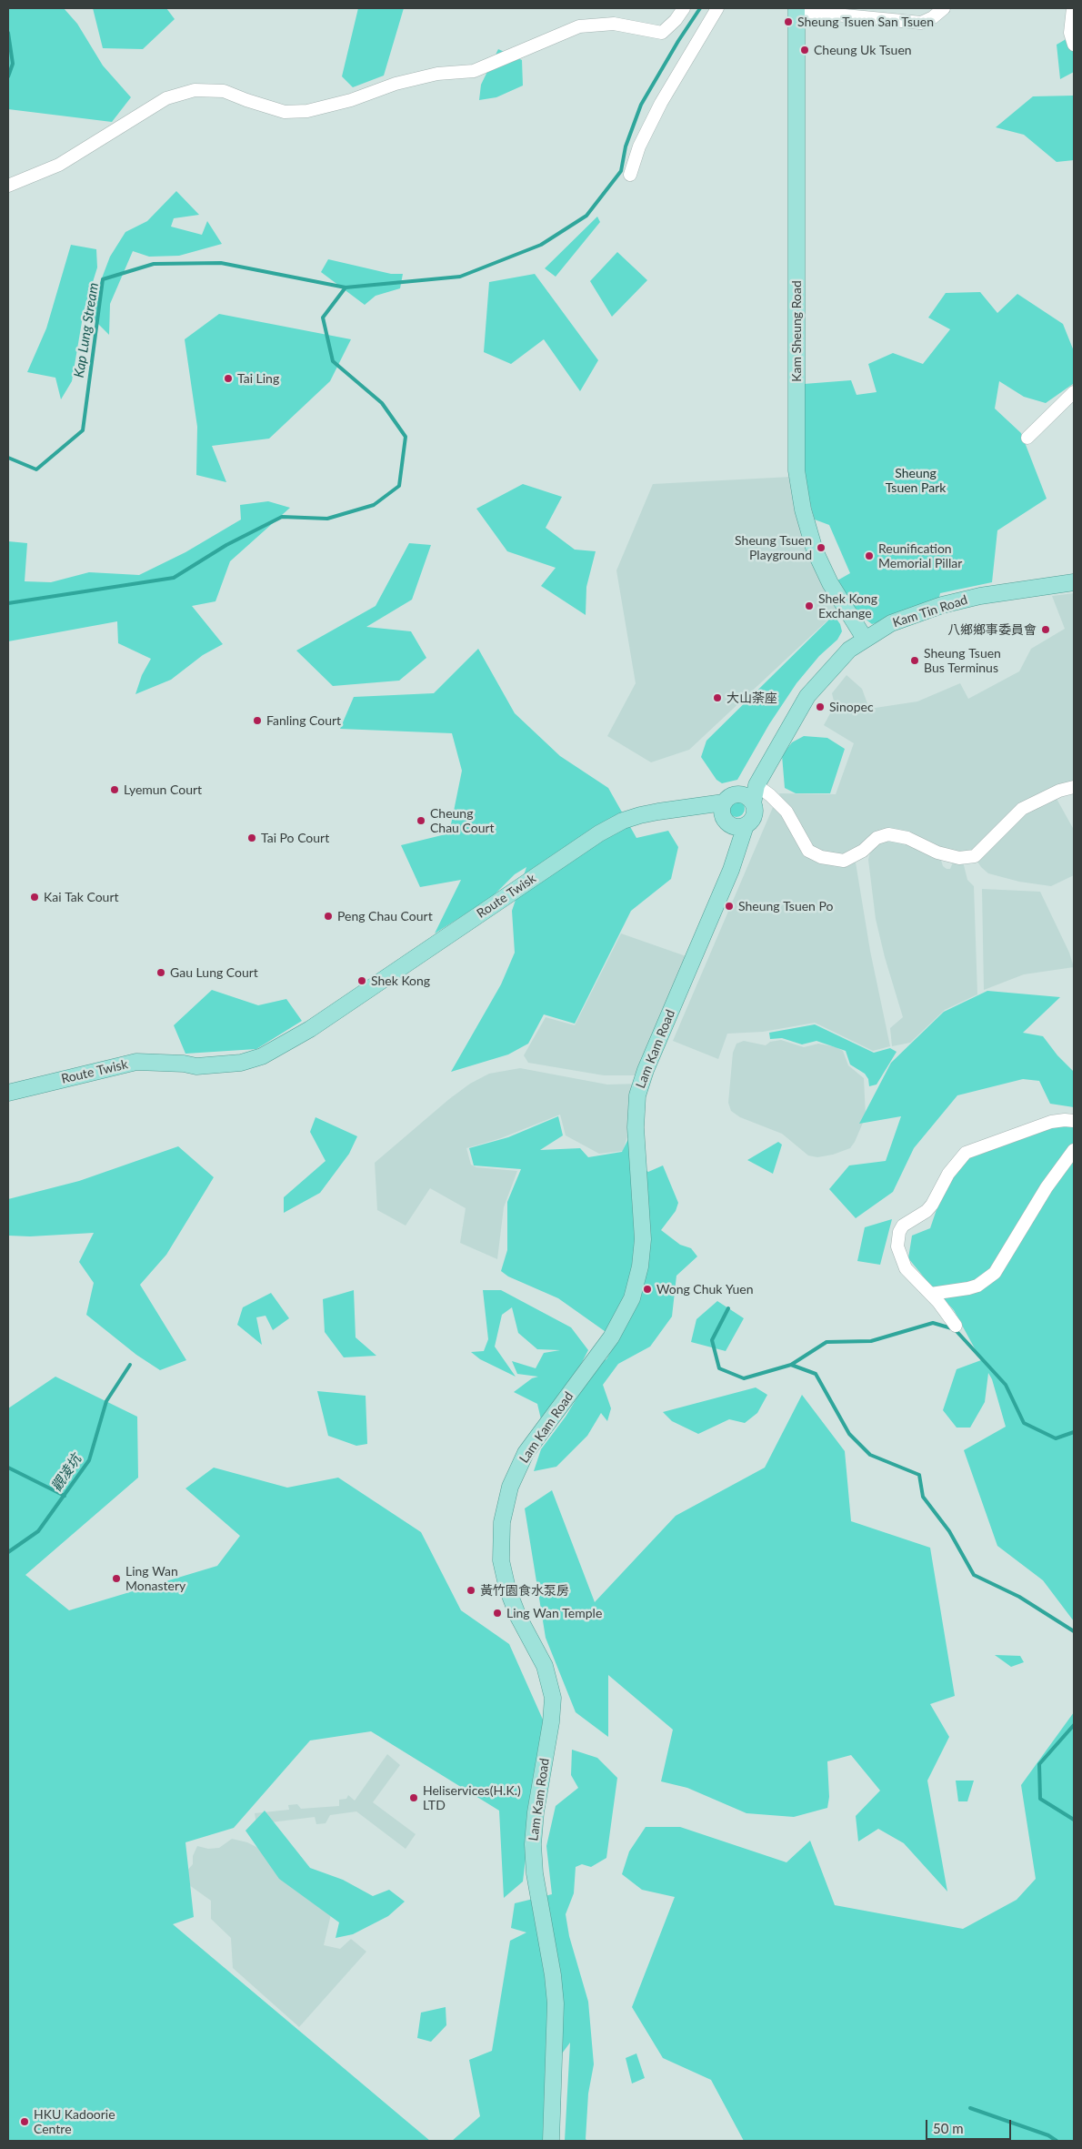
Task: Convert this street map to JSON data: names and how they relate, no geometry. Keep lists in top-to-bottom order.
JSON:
{
  "streets": {
    "main road": [
      "Kam Sheung Road",
      "Kam Tin Road",
      "Route Twisk",
      "Lam Kam Road"
    ]
  },
  "crossings": [
    ["Kam Sheung Road", "Kam Tin Road"],
    ["Kam Tin Road", "Route Twisk"],
    ["Kam Tin Road", "Lam Kam Road"],
    ["Route Twisk", "Lam Kam Road"]
  ],
  "water": ["Kap Lung Stream", "觀凌坑"],
  "parks": ["Sheung Tsuen Park"],
  "places": [
    "Sheung Tsuen San Tsuen",
    "Cheung Uk Tsuen",
    "Tai Ling",
    "Sheung Tsuen Playground",
    "Reunification Memorial Pillar",
    "Shek Kong Exchange",
    "八鄉鄉事委員會",
    "Sheung Tsuen Bus Terminus",
    "大山荼座",
    "Sinopec",
    "Fanling Court",
    "Lyemun Court",
    "Cheung Chau Court",
    "Tai Po Court",
    "Kai Tak Court",
    "Sheung Tsuen Po",
    "Peng Chau Court",
    "Gau Lung Court",
    "Shek Kong",
    "Wong Chuk Yuen",
    "Ling Wan Monastery",
    "黃竹園食水泵房",
    "Ling Wan Temple",
    "Heliservices(H.K.) LTD",
    "HKU Kadoorie Centre"
  ],
  "scale_bar": "50 m"
}
